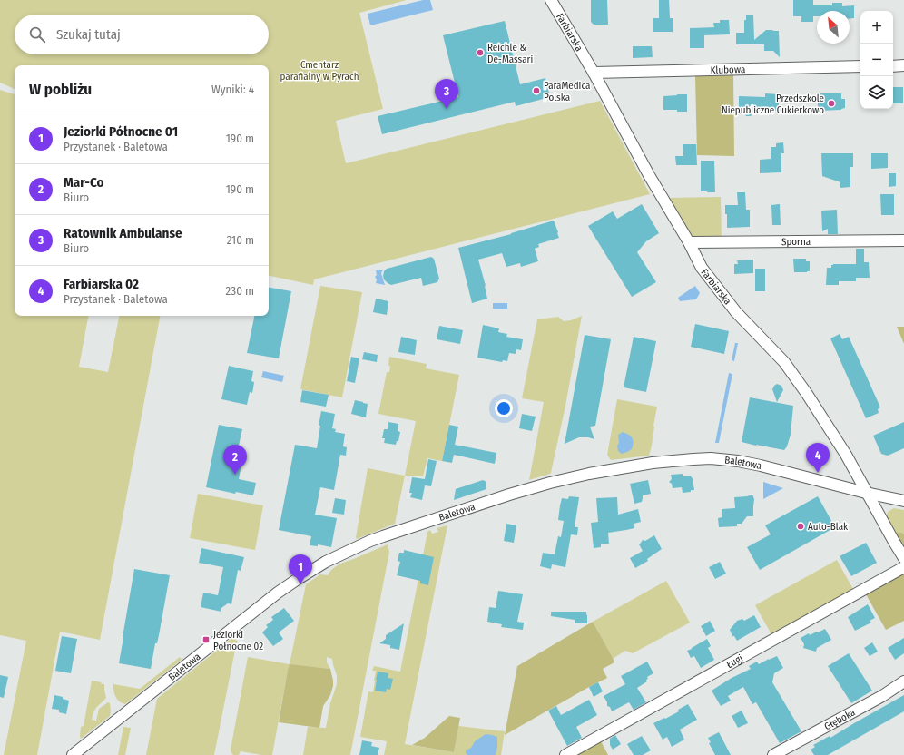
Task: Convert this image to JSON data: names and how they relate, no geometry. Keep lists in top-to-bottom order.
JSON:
{
  "streets": {
    "street": [
      "Farbiarska",
      "Klubowa",
      "Sporna",
      "Baletowa",
      "Ługi",
      "Głęboka"
    ]
  },
  "crossings": [
    ["Farbiarska", "Klubowa"],
    ["Farbiarska", "Sporna"],
    ["Farbiarska", "Baletowa"]
  ],
  "parks": ["Cmentarz parafialny w Pyrach"],
  "places": {
    "other": [
      "Reichle & De-Massari",
      "ParaMedica Polska",
      "Przedszkole Niepubliczne Cukierkowo",
      "Auto-Blak"
    ],
    "transit": ["Jeziorki Północne 02"]
  },
  "north": "top left",
  "page": {
    "map_buttons": ["+", "−"],
    "search": "Szukaj tutaj",
    "heading": ["W pobliżu", "Wyniki: 4"],
    "pins": [
      "3",
      "4",
      "2",
      "1"
    ],
    "list": [
      {
        "mark": "1",
        "name": "Jeziorki Północne 01",
        "note": "Przystanek · Baletowa",
        "value": "190 m"
      },
      {
        "mark": "2",
        "name": "Mar-Co",
        "note": "Biuro",
        "value": "190 m"
      },
      {
        "mark": "3",
        "name": "Ratownik Ambulanse",
        "note": "Biuro",
        "value": "210 m"
      },
      {
        "mark": "4",
        "name": "Farbiarska 02",
        "note": "Przystanek · Baletowa",
        "value": "230 m"
      }
    ]
  }
}
